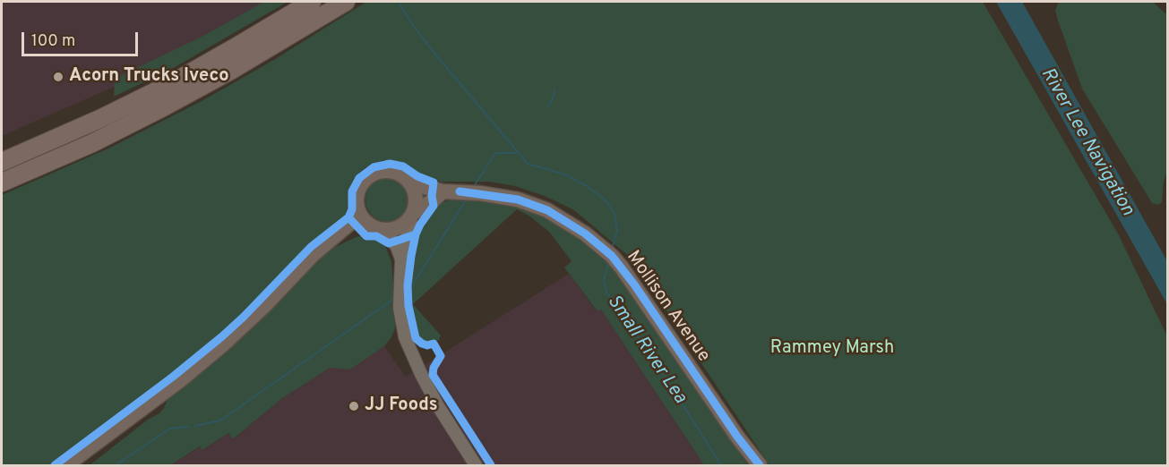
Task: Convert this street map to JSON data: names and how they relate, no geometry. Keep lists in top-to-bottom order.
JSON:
{
  "streets": {
    "main road": ["Mollison Avenue"]
  },
  "water": ["River Lee Navigation", "Small River Lea"],
  "parks": ["Rammey Marsh"],
  "places": ["Acorn Trucks Iveco", "JJ Foods"],
  "scale_bar": "100 m"
}
